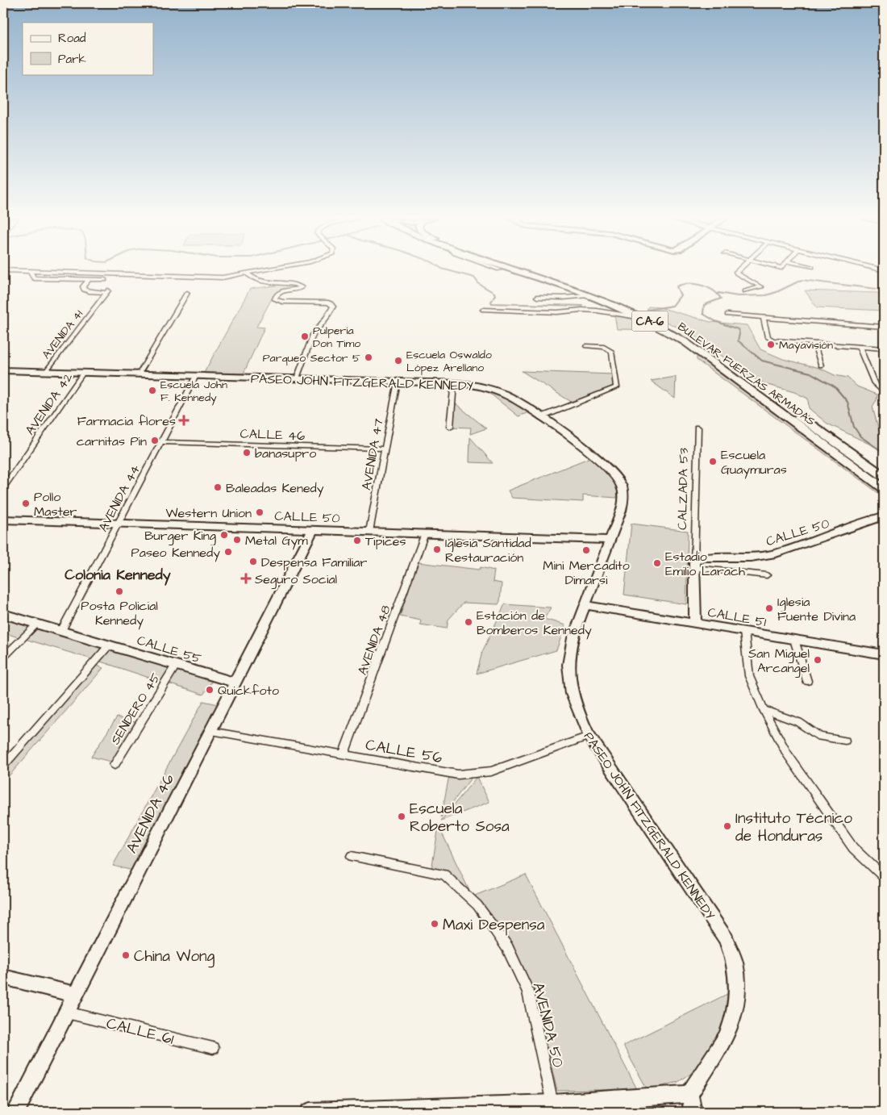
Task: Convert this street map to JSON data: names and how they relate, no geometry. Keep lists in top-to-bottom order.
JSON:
{
  "streets": {
    "highway": ["CA-6", "BULEVAR FUERZAS ARMADAS"],
    "street": [
      "AVENIDA 41",
      "PASEO JOHN FITZGERALD KENNEDY",
      "AVENIDA 42",
      "CALLE 46",
      "AVENIDA 47",
      "CALZADA 53",
      "AVENIDA 44",
      "CALLE 50",
      "CALLE 51",
      "AVENIDA 48",
      "CALLE 55",
      "SENDERO 45",
      "CALLE 56",
      "AVENIDA 46",
      "AVENIDA 50",
      "CALLE 61"
    ]
  },
  "crossings": [
    ["AVENIDA 41", "PASEO JOHN FITZGERALD KENNEDY"],
    ["PASEO JOHN FITZGERALD KENNEDY", "AVENIDA 42"],
    ["PASEO JOHN FITZGERALD KENNEDY", "AVENIDA 47"],
    ["PASEO JOHN FITZGERALD KENNEDY", "AVENIDA 44"],
    ["PASEO JOHN FITZGERALD KENNEDY", "CALLE 50"],
    ["PASEO JOHN FITZGERALD KENNEDY", "CALLE 51"],
    ["PASEO JOHN FITZGERALD KENNEDY", "CALLE 56"],
    ["CALLE 46", "AVENIDA 47"],
    ["CALLE 46", "AVENIDA 44"],
    ["AVENIDA 47", "CALLE 50"],
    ["CALZADA 53", "CALLE 50"],
    ["CALZADA 53", "CALLE 51"],
    ["AVENIDA 44", "CALLE 50"],
    ["AVENIDA 44", "CALLE 55"],
    ["CALLE 50", "AVENIDA 48"],
    ["CALLE 50", "AVENIDA 46"],
    ["AVENIDA 48", "CALLE 56"],
    ["CALLE 55", "SENDERO 45"],
    ["CALLE 55", "AVENIDA 46"],
    ["CALLE 56", "AVENIDA 46"],
    ["AVENIDA 46", "CALLE 61"]
  ],
  "districts": ["Colonia Kennedy"],
  "places": {
    "other": [
      "Pulpería Don Timo",
      "Mayavisión",
      "Parqueo Sector 5",
      "Escuela Oswaldo López Arellano",
      "Escuela John F. Kennedy",
      "carnitas Pin",
      "banasupro",
      "Escuela Guaymuras",
      "Baleadas Kenedy",
      "Pollo Master",
      "Western Union",
      "Burger King",
      "Metal Gym",
      "Tipices",
      "Iglesia Santidad Restauración",
      "Mini Mercadito Dimarsi",
      "Paseo Kennedy",
      "Despensa Familiar",
      "Estadio Emilio Larach",
      "Posta Policial Kennedy",
      "Iglesia Fuente Divina",
      "Estación de Bomberos Kennedy",
      "San Miguel Arcangel",
      "Quickfoto",
      "Escuela Roberto Sosa",
      "Instituto Técnico de Honduras",
      "Maxi Despensa",
      "China Wong"
    ],
    "health": ["Farmacia flores", "Seguro Social"]
  },
  "legend": ["Road", "Park"]
}
